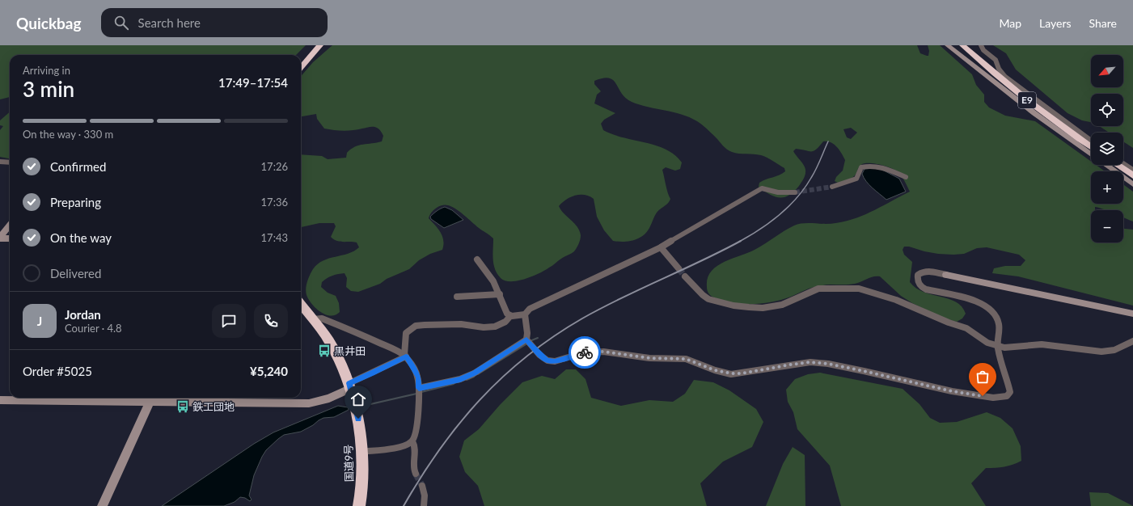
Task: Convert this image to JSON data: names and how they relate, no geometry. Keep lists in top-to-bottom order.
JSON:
{
  "streets": {
    "highway": ["E9", "国道9号"]
  },
  "places": {
    "bus stop": ["黒井田", "鉄工団地"]
  },
  "north": "bottom left",
  "page": {
    "header": "Quickbag",
    "search": "Search here",
    "nav": ["Map", "Layers", "Share"],
    "map_buttons": ["+", "−"],
    "heading": ["3 min", "Arriving in", "17:49–17:54"],
    "panel": [
      "Jordan",
      "Courier · 4.8",
      "Order #5025",
      "¥5,240"
    ],
    "bar": "On the way · 330 m",
    "list": [
      ["Confirmed", "17:26"],
      ["Preparing", "17:36"],
      ["On the way", "17:43"],
      "Delivered"
    ],
    "round": "J"
  }
}
